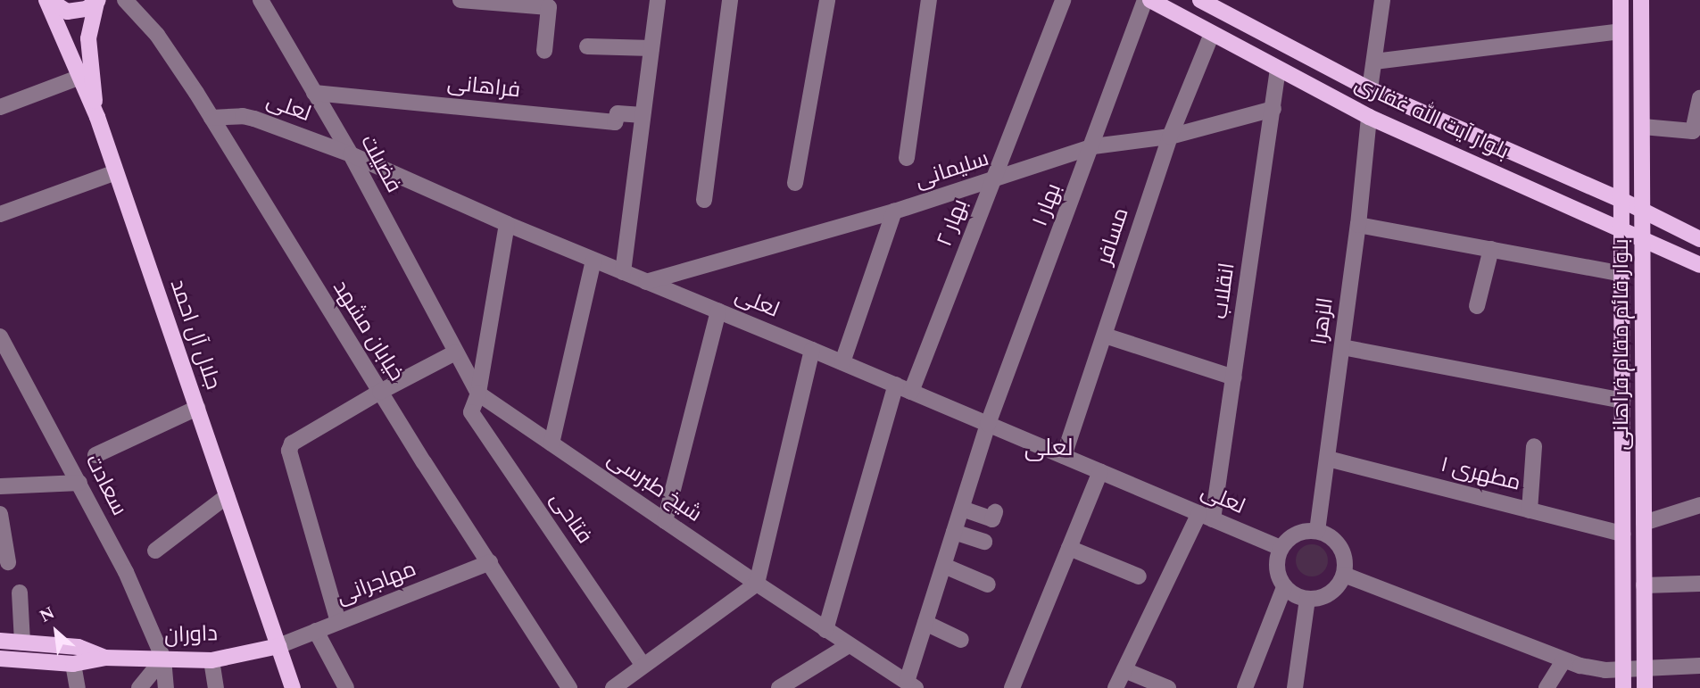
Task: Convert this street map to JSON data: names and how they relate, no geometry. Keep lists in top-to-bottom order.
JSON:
{
  "streets": {
    "main road": [
      "بلوار آیت الله غفاری",
      "جلال آل احمد",
      "بلوار قائم مقام فراهانی",
      "داوران"
    ],
    "street": [
      "فراهانی",
      "لعلی",
      "فضیلت",
      "سلیمانی",
      "بهار ۱",
      "بهار ۲",
      "مسافر",
      "انقلاب",
      "الزهرا",
      "خیابان مشهد",
      "مطهری ۱",
      "سعادت",
      "شیخ طبرسی",
      "فتاحی",
      "مهاجرانی"
    ]
  },
  "crossings": [
    ["فراهانی", "فضیلت"],
    ["لعلی", "فضیلت"],
    ["لعلی", "سلیمانی"],
    ["لعلی", "بهار ۱"],
    ["لعلی", "بهار ۲"],
    ["لعلی", "مسافر"],
    ["لعلی", "انقلاب"],
    ["لعلی", "الزهرا"],
    ["لعلی", "خیابان مشهد"],
    ["بلوار آیت الله غفاری", "مسافر"],
    ["بلوار آیت الله غفاری", "انقلاب"],
    ["بلوار آیت الله غفاری", "الزهرا"],
    ["بلوار آیت الله غفاری", "بلوار قائم مقام فراهانی"],
    ["فضیلت", "شیخ طبرسی"],
    ["سلیمانی", "بهار ۱"],
    ["سلیمانی", "بهار ۲"],
    ["سلیمانی", "مسافر"],
    ["سلیمانی", "انقلاب"],
    ["بهار ۱", "شیخ طبرسی"],
    ["الزهرا", "مطهری ۱"],
    ["خیابان مشهد", "مهاجرانی"],
    ["جلال آل احمد", "مهاجرانی"],
    ["جلال آل احمد", "داوران"],
    ["بلوار قائم مقام فراهانی", "مطهری ۱"],
    ["سعادت", "داوران"],
    ["شیخ طبرسی", "فتاحی"],
    ["مهاجرانی", "داوران"]
  ],
  "districts": ["لعلی"],
  "north": "top left"
}
